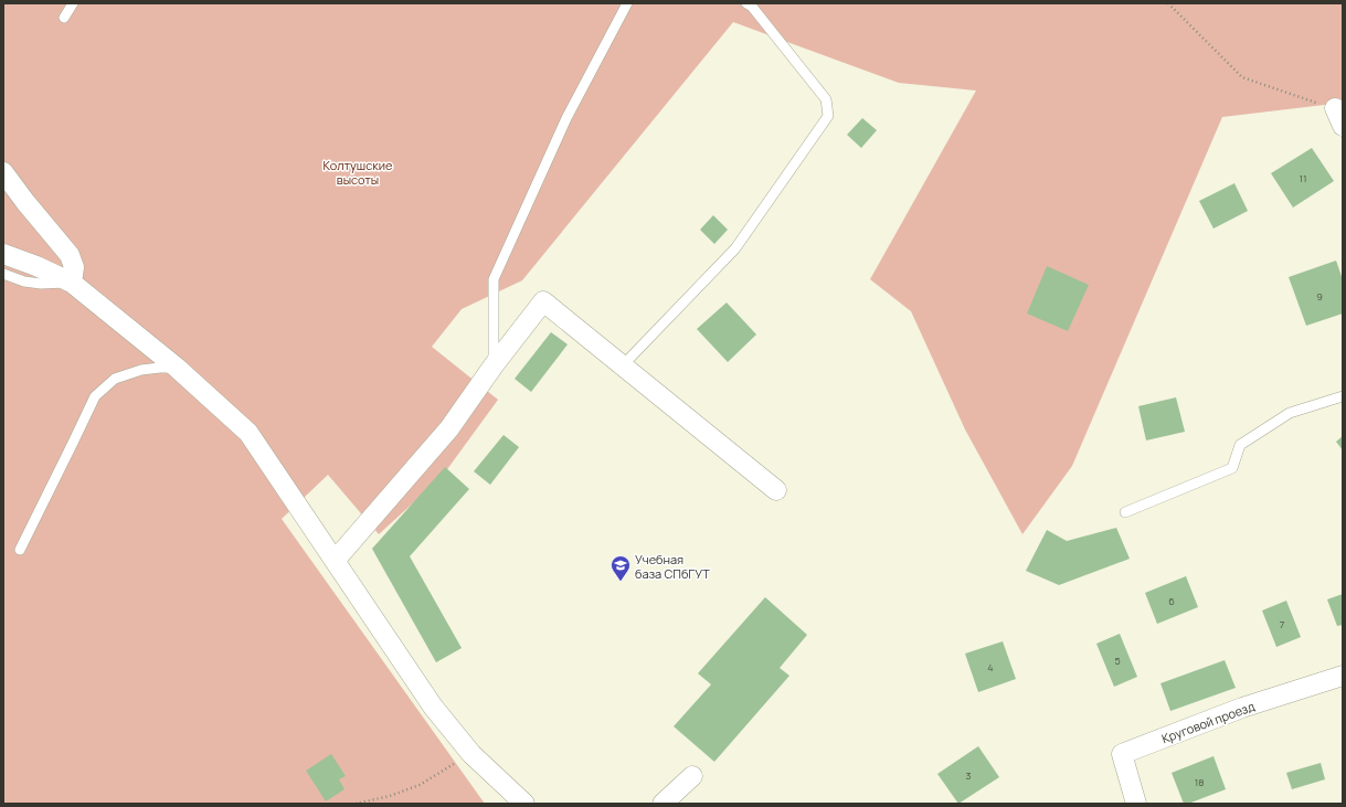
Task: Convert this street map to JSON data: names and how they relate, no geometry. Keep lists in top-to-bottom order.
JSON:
{
  "streets": {
    "street": ["Круговой проезд"]
  },
  "parks": ["Колтушские высоты"],
  "places": {
    "school or university": ["Учебная база СПбГУТ"]
  },
  "house_numbers": [
    "11",
    "9",
    "6",
    "7",
    "5",
    "4",
    "3",
    "18"
  ]
}
